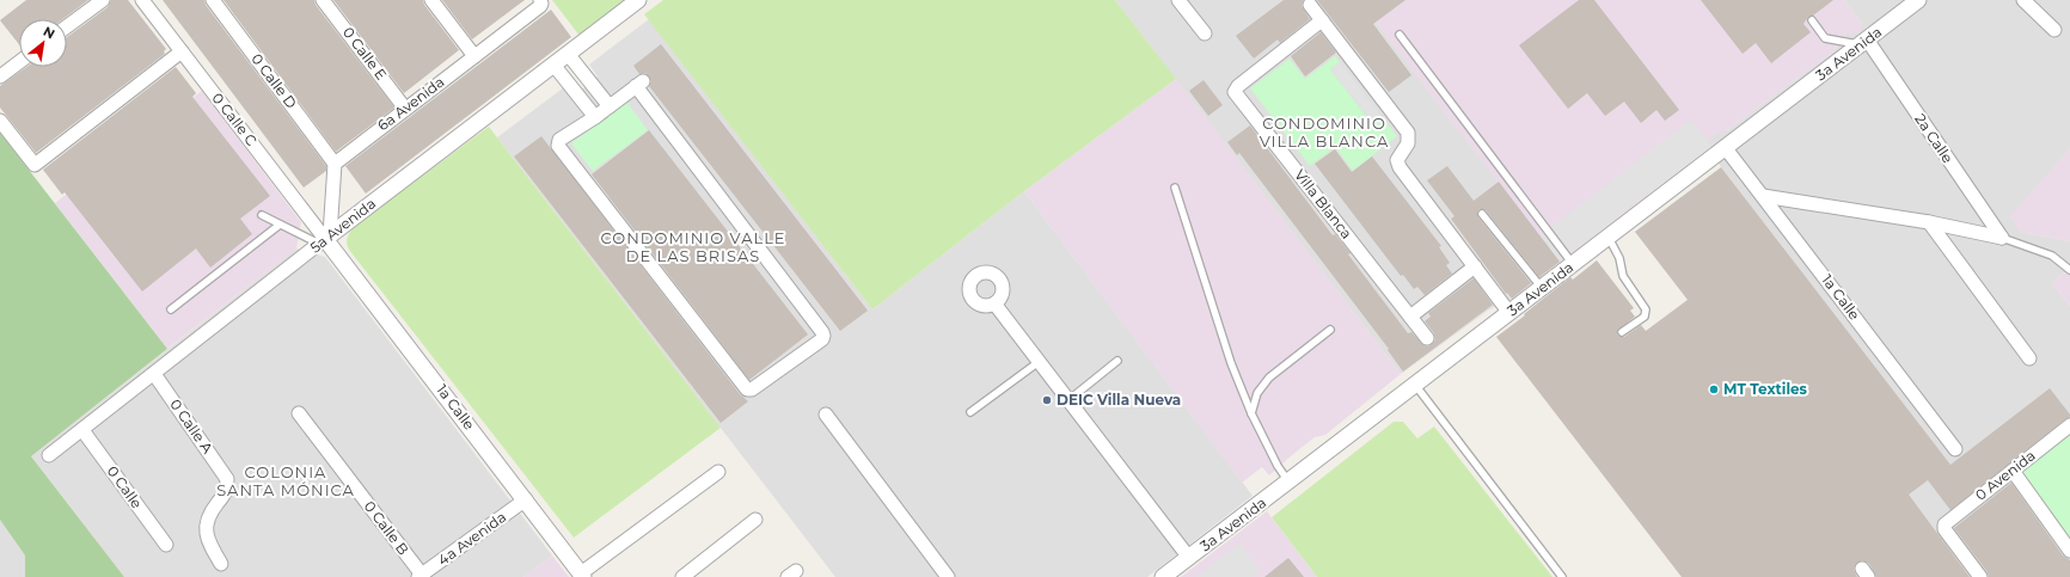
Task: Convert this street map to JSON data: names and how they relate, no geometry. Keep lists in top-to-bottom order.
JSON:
{
  "streets": {
    "street": [
      "0 Calle E",
      "3a Avenida",
      "0 Calle D",
      "6a Avenida",
      "0 Calle C",
      "2a Calle",
      "Villa Blanca",
      "5a Avenida",
      "1a Calle",
      "0 Calle A",
      "0 Avenida",
      "0 Calle",
      "0 Calle B",
      "4a Avenida"
    ]
  },
  "crossings": [
    ["0 Calle E", "6a Avenida"],
    ["3a Avenida", "2a Calle"],
    ["3a Avenida", "1a Calle"],
    ["0 Calle D", "6a Avenida"],
    ["0 Calle C", "5a Avenida"],
    ["0 Calle C", "1a Calle"],
    ["5a Avenida", "1a Calle"],
    ["5a Avenida", "0 Calle A"],
    ["5a Avenida", "0 Calle"],
    ["1a Calle", "4a Avenida"],
    ["0 Calle B", "4a Avenida"]
  ],
  "districts": ["CONDOMINIO VILLA BLANCA", "CONDOMINIO VALLE DE LAS BRISAS", "COLONIA SANTA MÓNICA"],
  "places": ["MT Textiles", "DEIC Villa Nueva"],
  "north": "top right"
}
